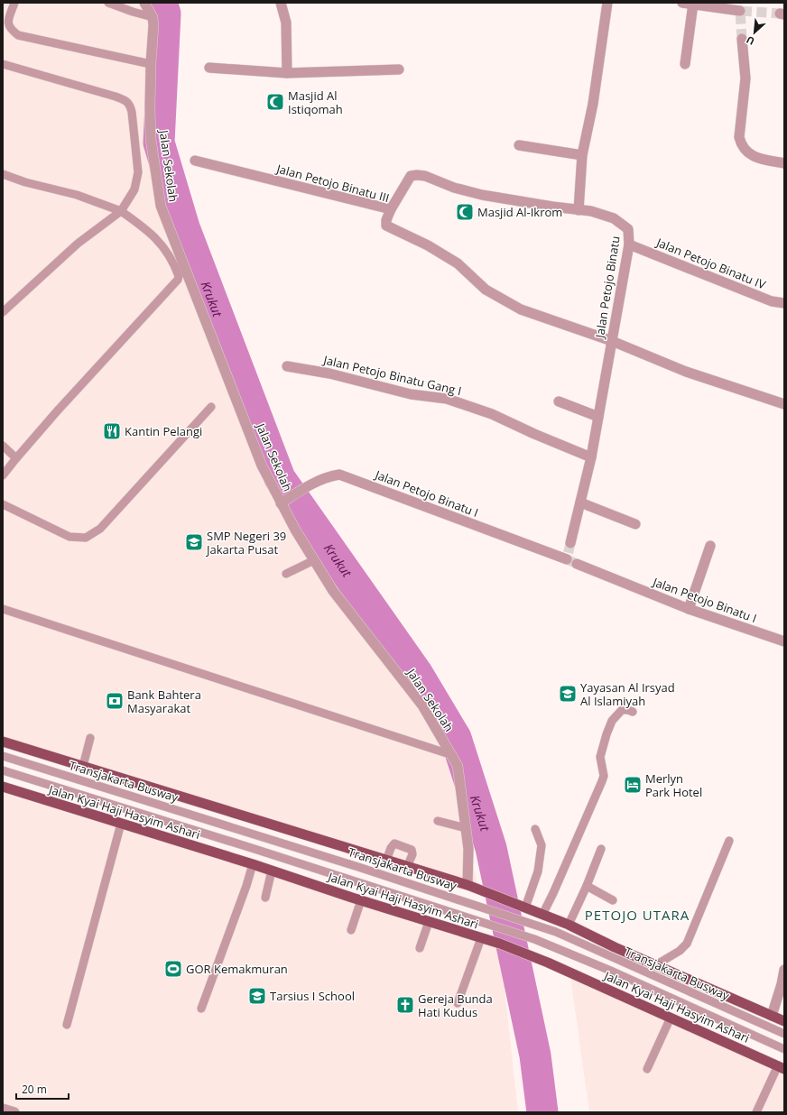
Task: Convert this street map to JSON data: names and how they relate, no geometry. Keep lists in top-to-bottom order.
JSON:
{
  "streets": {
    "main road": ["Jalan Kyai Haji Hasyim Ashari"],
    "street": [
      "Jalan Sekolah",
      "Jalan Petojo Binatu III",
      "Jalan Petojo Binatu IV",
      "Jalan Petojo Binatu",
      "Jalan Petojo Binatu Gang I",
      "Jalan Petojo Binatu I"
    ],
    "lane": ["Transjakarta Busway"]
  },
  "crossings": [
    ["Jalan Sekolah", "Jalan Petojo Binatu I"],
    ["Jalan Petojo Binatu III", "Jalan Petojo Binatu"],
    ["Jalan Petojo Binatu IV", "Jalan Petojo Binatu"],
    ["Jalan Petojo Binatu", "Jalan Petojo Binatu Gang I"]
  ],
  "districts": ["PETOJO UTARA"],
  "water": ["Krukut"],
  "places": {
    "mosque": ["Masjid Al Istiqomah", "Masjid Al-Ikrom"],
    "restaurant": ["Kantin Pelangi"],
    "school or university": ["SMP Negeri 39 Jakarta Pusat", "Yayasan Al Irsyad Al Islamiyah", "Tarsius I School"],
    "bank": ["Bank Bahtera Masyarakat"],
    "hotel": ["Merlyn Park Hotel"],
    "sports": ["GOR Kemakmuran"],
    "church": ["Gereja Bunda Hati Kudus"]
  },
  "scale_bar": "20 m",
  "north": "bottom left"
}
